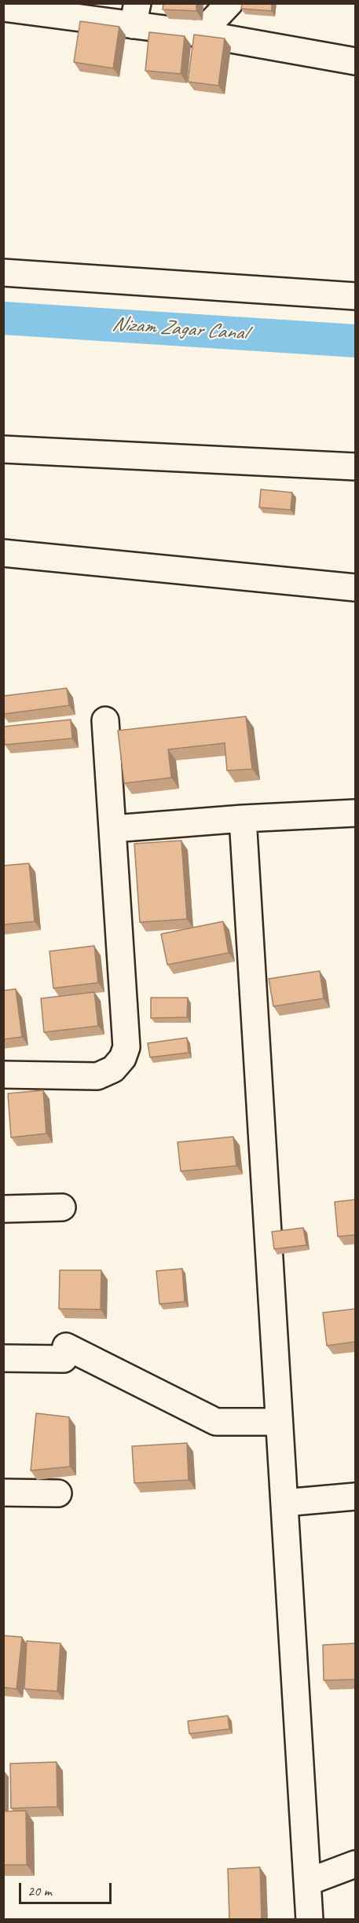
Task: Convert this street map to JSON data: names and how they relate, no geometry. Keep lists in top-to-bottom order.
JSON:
{
  "water": ["Nizam Zagar Canal"],
  "scale_bar": "20 m"
}
